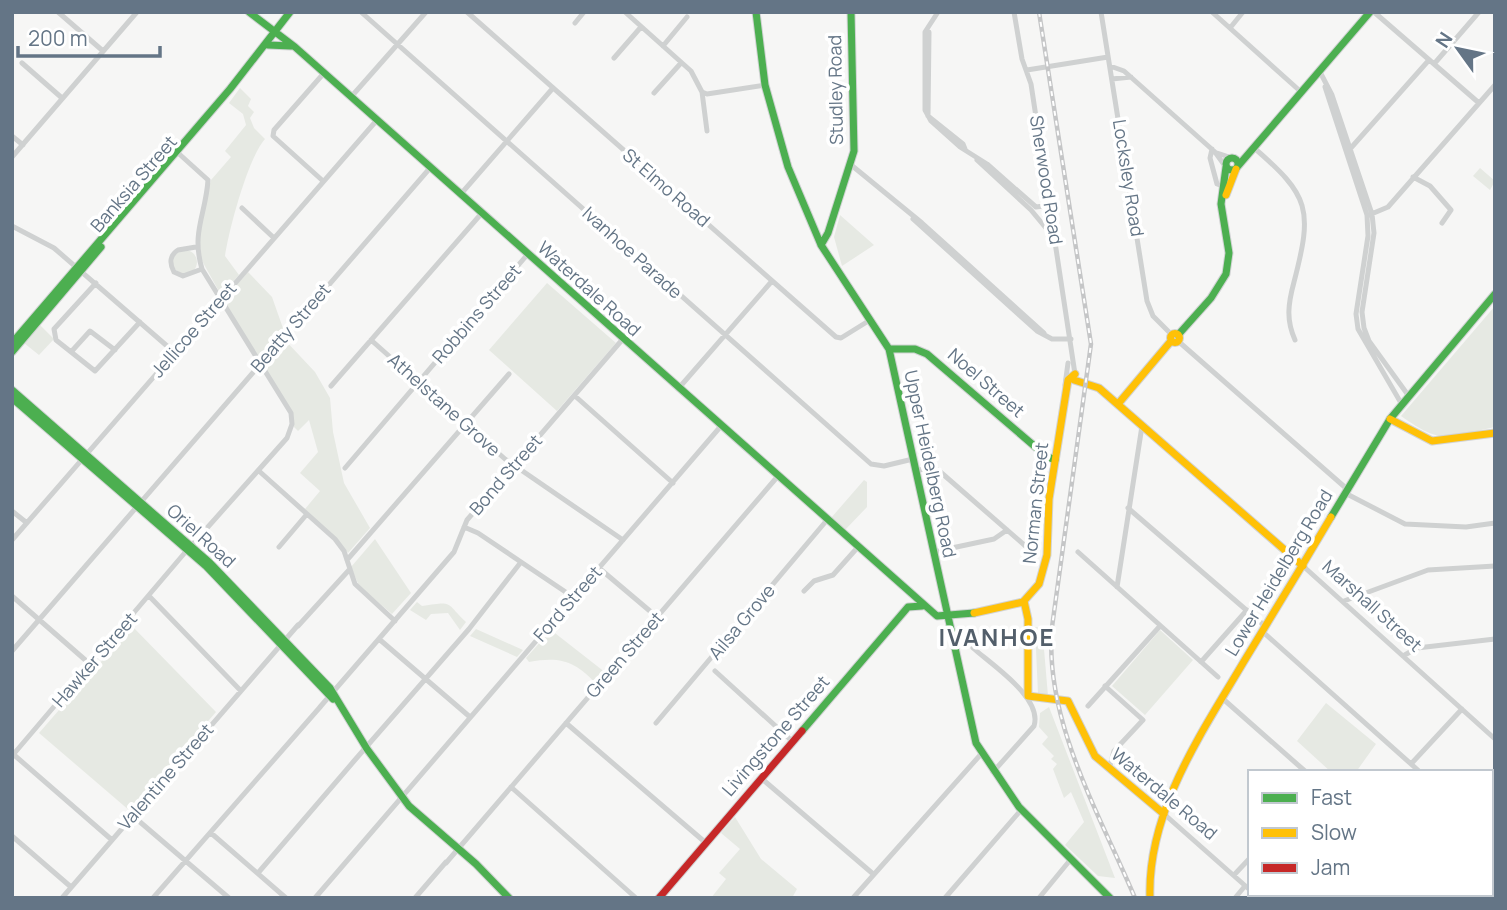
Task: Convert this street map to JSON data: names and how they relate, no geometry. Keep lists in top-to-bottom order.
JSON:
{
  "streets": {
    "street": [
      "Studley Road",
      "Locksley Road",
      "Sherwood Road",
      "Banksia Street",
      "St Elmo Road",
      "Ivanhoe Parade",
      "Waterdale Road",
      "Robbins Street",
      "Beatty Street",
      "Jellicoe Street",
      "Noel Street",
      "Athelstane Grove",
      "Upper Heidelberg Road",
      "Bond Street",
      "Norman Street",
      "Oriel Road",
      "Lower Heidelberg Road",
      "Ford Street",
      "Marshall Street",
      "Ailsa Grove",
      "Green Street",
      "Hawker Street",
      "Livingstone Street",
      "Valentine Street"
    ]
  },
  "crossings": [
    ["Studley Road", "Upper Heidelberg Road"],
    ["Locksley Road", "Lower Heidelberg Road"],
    ["Sherwood Road", "Norman Street"],
    ["Sherwood Road", "Marshall Street"],
    ["Banksia Street", "Waterdale Road"],
    ["St Elmo Road", "Upper Heidelberg Road"],
    ["Ivanhoe Parade", "Upper Heidelberg Road"],
    ["Waterdale Road", "Robbins Street"],
    ["Waterdale Road", "Beatty Street"],
    ["Waterdale Road", "Jellicoe Street"],
    ["Waterdale Road", "Upper Heidelberg Road"],
    ["Waterdale Road", "Bond Street"],
    ["Waterdale Road", "Lower Heidelberg Road"],
    ["Waterdale Road", "Ford Street"],
    ["Waterdale Road", "Ailsa Grove"],
    ["Waterdale Road", "Green Street"],
    ["Robbins Street", "Athelstane Grove"],
    ["Beatty Street", "Oriel Road"],
    ["Beatty Street", "Hawker Street"],
    ["Jellicoe Street", "Oriel Road"],
    ["Noel Street", "Upper Heidelberg Road"],
    ["Noel Street", "Norman Street"],
    ["Athelstane Grove", "Bond Street"],
    ["Athelstane Grove", "Ford Street"],
    ["Bond Street", "Oriel Road"],
    ["Norman Street", "Marshall Street"],
    ["Oriel Road", "Ford Street"],
    ["Oriel Road", "Green Street"],
    ["Oriel Road", "Hawker Street"],
    ["Oriel Road", "Valentine Street"],
    ["Lower Heidelberg Road", "Marshall Street"]
  ],
  "districts": ["IVANHOE"],
  "legend": ["Fast", "Slow", "Jam"],
  "scale_bar": "200 m",
  "north": "top left"
}
